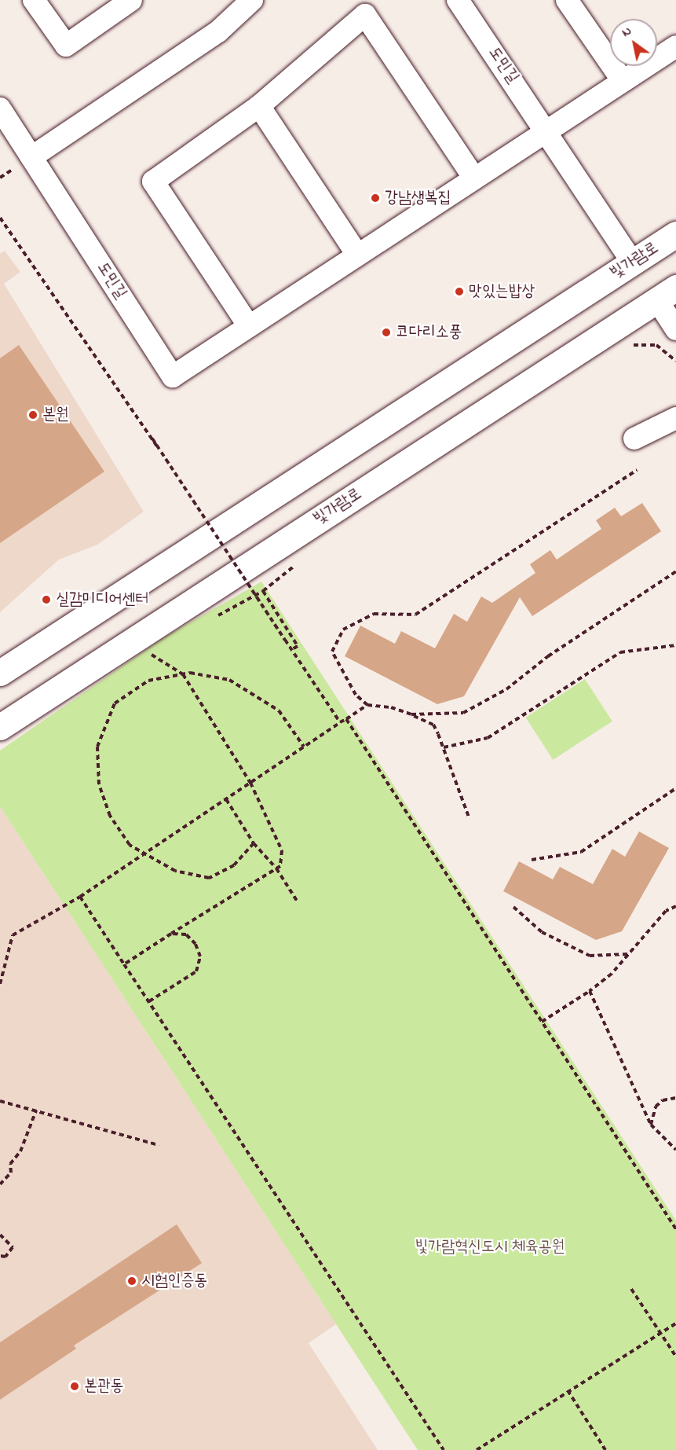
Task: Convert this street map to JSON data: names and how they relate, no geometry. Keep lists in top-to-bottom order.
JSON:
{
  "streets": {
    "main road": ["빛가람로"],
    "street": ["도민길"]
  },
  "crossings": [
    ["도민길", "빛가람로"]
  ],
  "parks": ["빛가람혁신도시 체육공원"],
  "places": [
    "강남생복집",
    "맛있는밥상",
    "코다리소풍",
    "본원",
    "실감미디어센터",
    "시험인증동",
    "본관동"
  ],
  "north": "top left"
}
